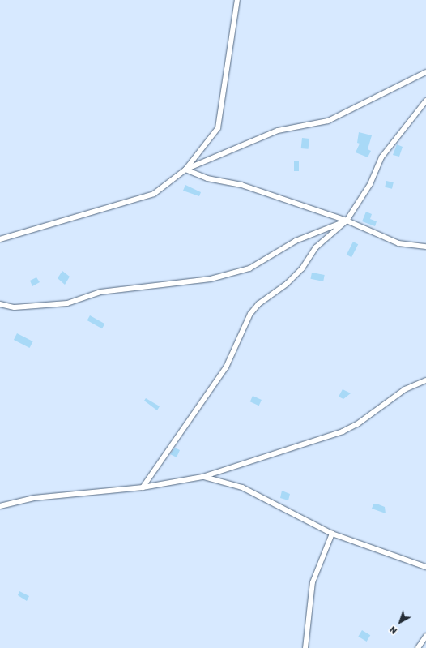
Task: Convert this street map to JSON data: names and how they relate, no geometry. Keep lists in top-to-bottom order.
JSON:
{
  "north": "bottom left"
}
